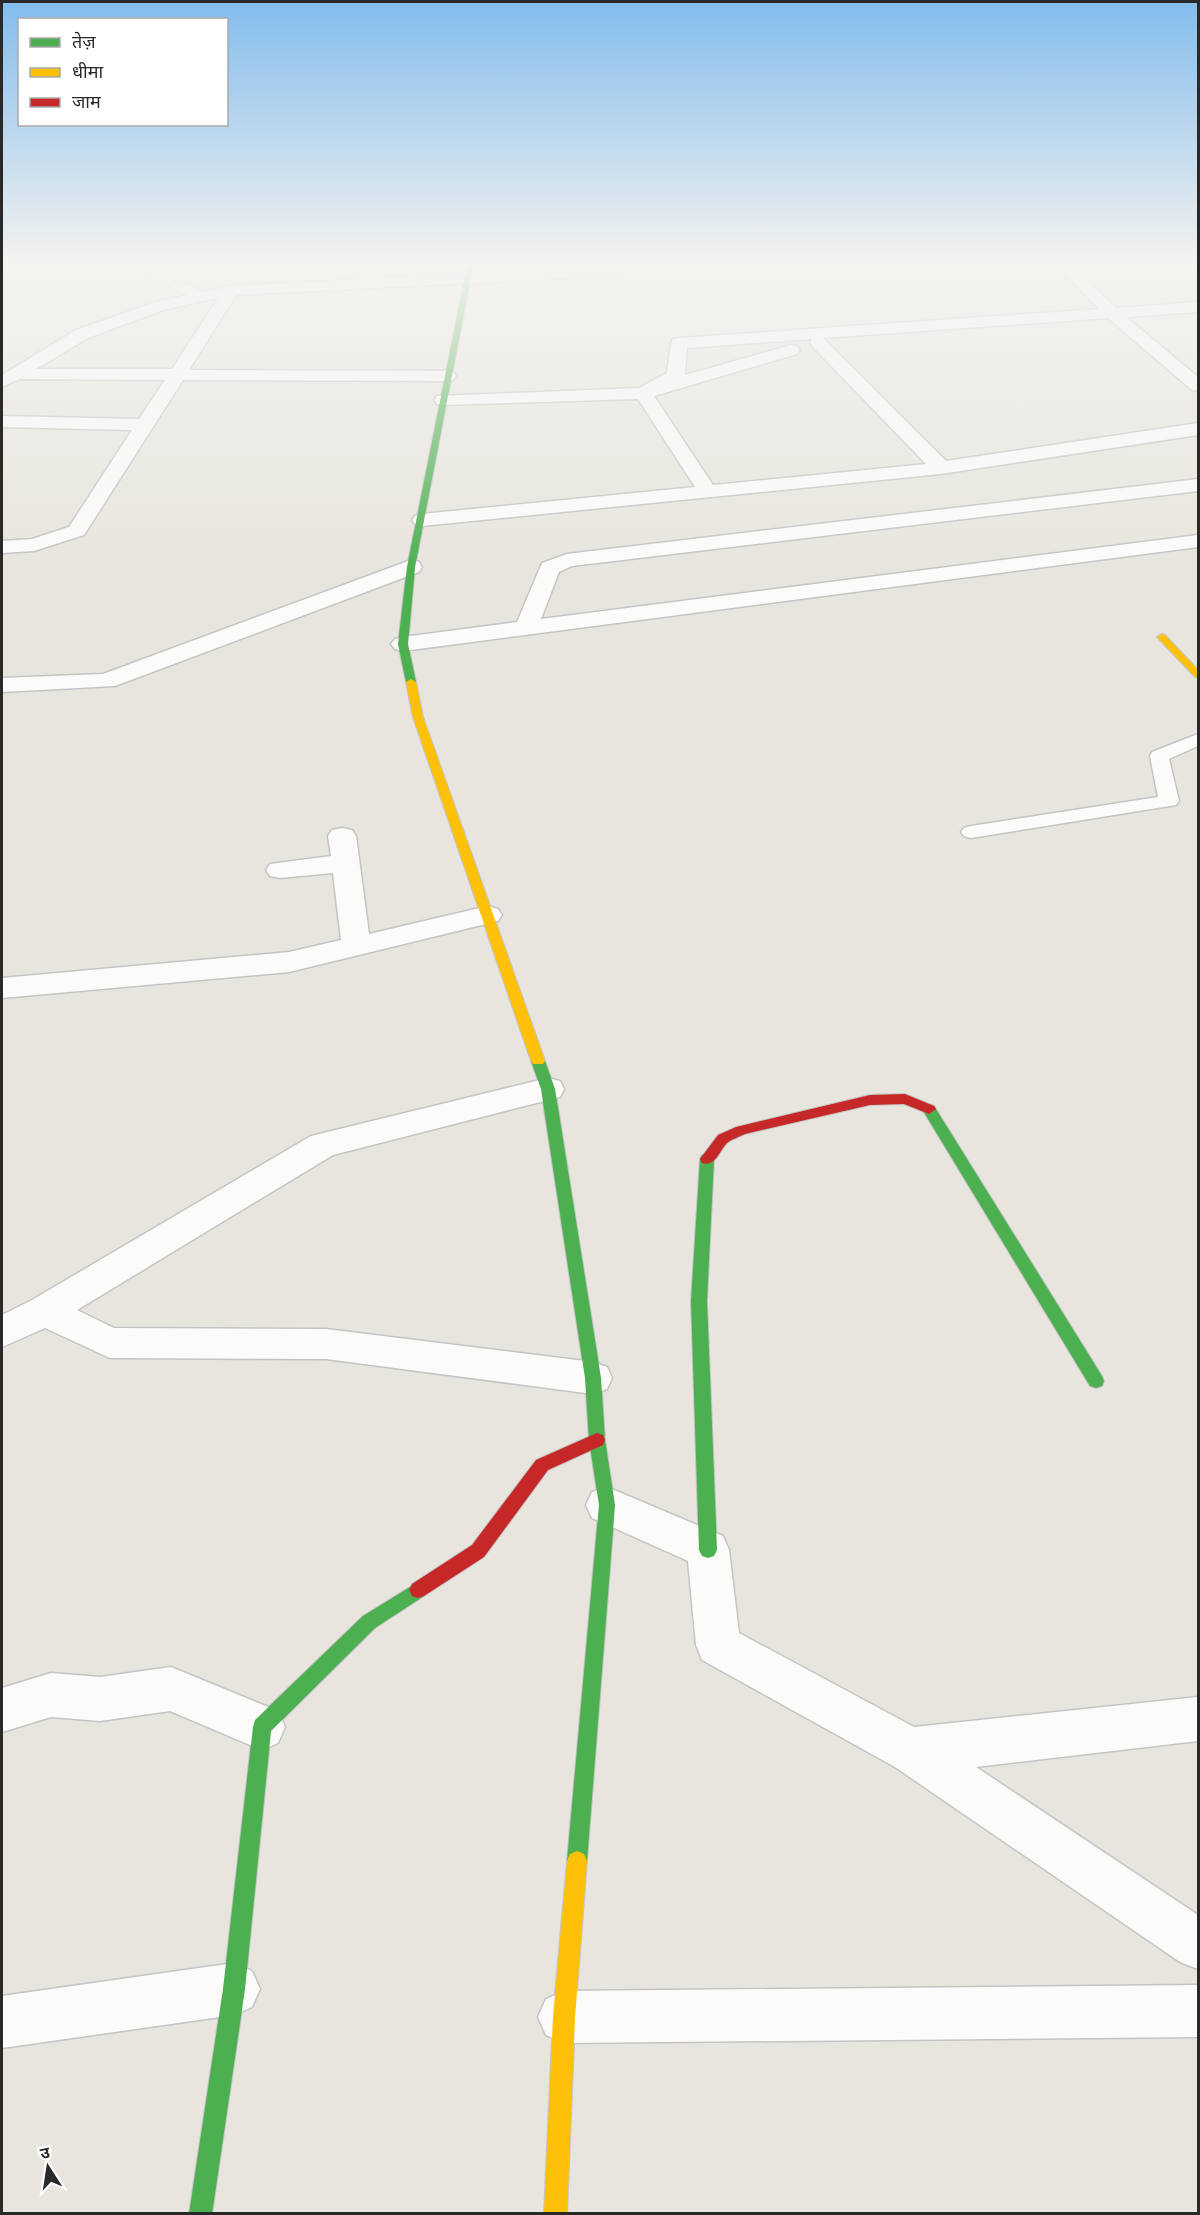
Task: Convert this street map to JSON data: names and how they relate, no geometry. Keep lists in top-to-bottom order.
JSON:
{
  "legend": ["तेज़", "धीमा", "जाम"],
  "north": "top"
}
